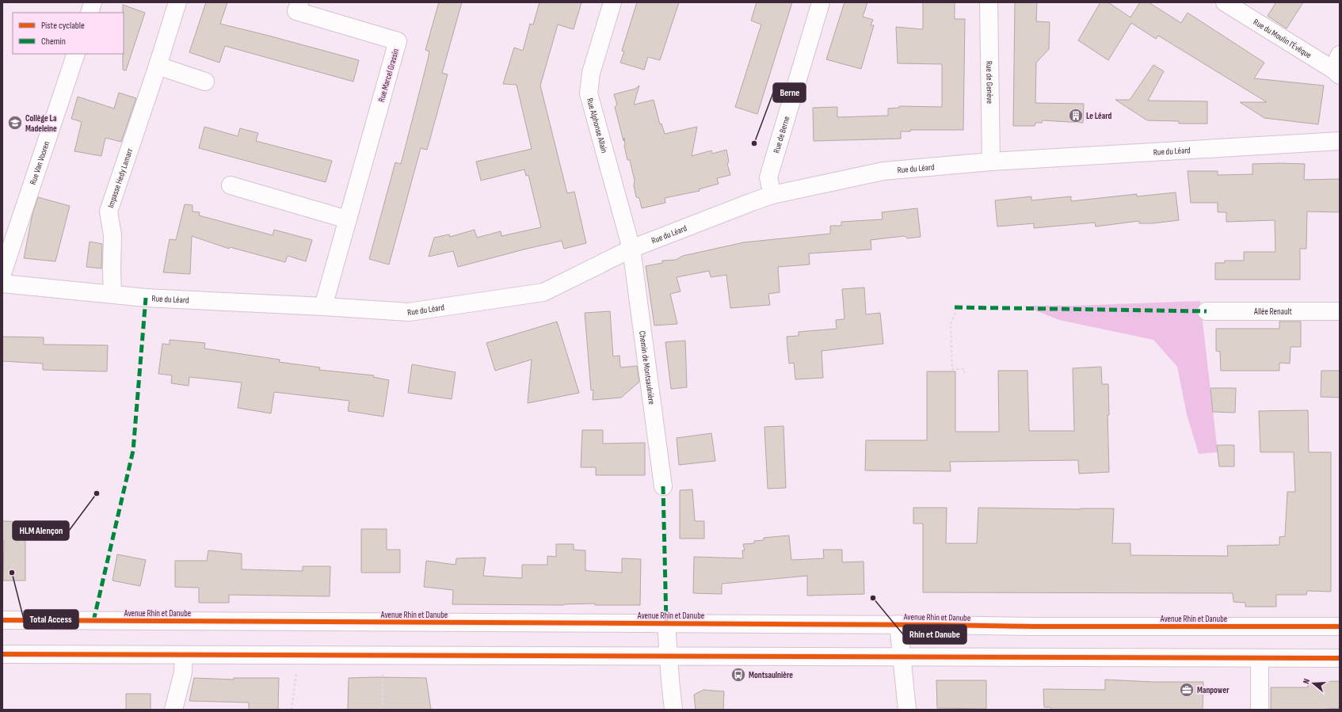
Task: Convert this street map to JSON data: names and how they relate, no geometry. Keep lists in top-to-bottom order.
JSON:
{
  "streets": {
    "street": [
      "Rue du Moulin l'Évêque",
      "Rue Marcel Grassin",
      "Rue de Genève",
      "Rue Alphonse Allain",
      "Rue de Berne",
      "Rue du Léard",
      "Rue Van Vooren",
      "Impasse Hedy Lamarr",
      "Allée Renault",
      "Chemin de Montsaulnière",
      "Avenue Rhin et Danube"
    ]
  },
  "crossings": [
    ["Rue Marcel Grassin", "Rue du Léard"],
    ["Rue de Genève", "Rue du Léard"],
    ["Rue Alphonse Allain", "Rue du Léard"],
    ["Rue Alphonse Allain", "Chemin de Montsaulnière"],
    ["Rue de Berne", "Rue du Léard"],
    ["Rue du Léard", "Impasse Hedy Lamarr"],
    ["Rue du Léard", "Chemin de Montsaulnière"]
  ],
  "places": {
    "building": ["Le Léard"],
    "school or university": ["Collège La Madeleine"],
    "other": [
      "Berne",
      "HLM Alençon",
      "Total Access",
      "Rhin et Danube"
    ],
    "bus stop": ["Montsaulnière"],
    "office": ["Manpower"]
  },
  "legend": ["Piste cyclable", "Chemin"],
  "north": "left"
}
